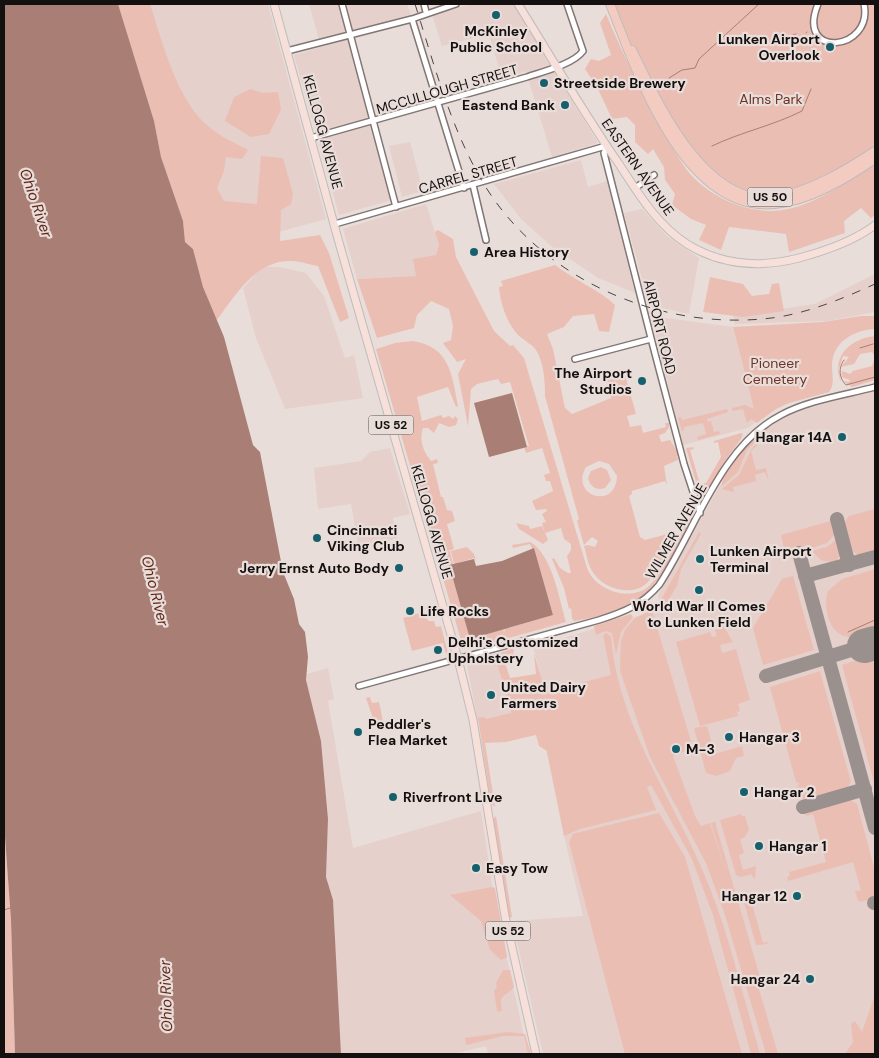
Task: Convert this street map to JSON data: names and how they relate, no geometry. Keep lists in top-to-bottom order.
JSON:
{
  "streets": {
    "highway": ["US 50"],
    "main road": ["KELLOGG AVENUE", "EASTERN AVENUE", "US 52"],
    "street": [
      "MCCULLOUGH STREET",
      "CARREL STREET",
      "AIRPORT ROAD",
      "WILMER AVENUE"
    ]
  },
  "crossings": [
    ["MCCULLOUGH STREET", "KELLOGG AVENUE"],
    ["MCCULLOUGH STREET", "EASTERN AVENUE"],
    ["KELLOGG AVENUE", "CARREL STREET"],
    ["KELLOGG AVENUE", "WILMER AVENUE"],
    ["EASTERN AVENUE", "CARREL STREET"],
    ["EASTERN AVENUE", "AIRPORT ROAD"],
    ["CARREL STREET", "AIRPORT ROAD"],
    ["AIRPORT ROAD", "WILMER AVENUE"]
  ],
  "water": ["Ohio River"],
  "parks": ["Alms Park", "Pioneer Cemetery"],
  "places": [
    "McKinley Public School",
    "Lunken Airport Overlook",
    "Streetside Brewery",
    "Eastend Bank",
    "Area History",
    "The Airport Studios",
    "Hangar 14A",
    "Cincinnati Viking Club",
    "Lunken Airport Terminal",
    "Jerry Ernst Auto Body",
    "World War II Comes to Lunken Field",
    "Life Rocks",
    "Delhi's Customized Upholstery",
    "United Dairy Farmers",
    "Peddler's Flea Market",
    "Hangar 3",
    "M-3",
    "Hangar 2",
    "Riverfront Live",
    "Hangar 1",
    "Easy Tow",
    "Hangar 12",
    "Hangar 24"
  ]
}
